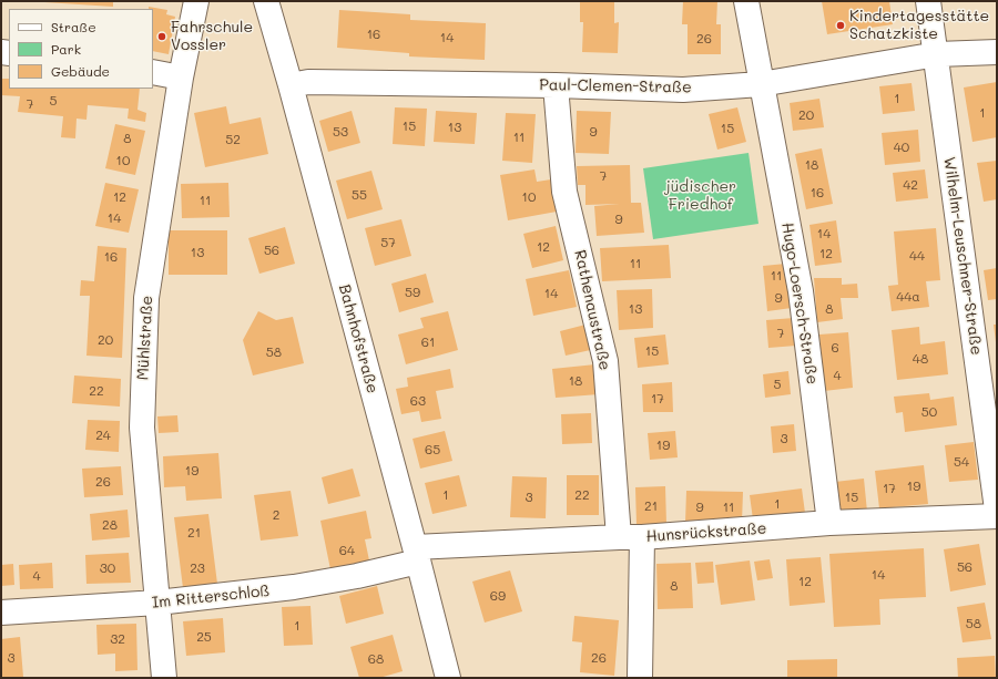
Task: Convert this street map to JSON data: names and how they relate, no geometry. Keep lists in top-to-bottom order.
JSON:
{
  "streets": {
    "street": [
      "Paul-Clemen-Straße",
      "Wilhelm-Leuschner-Straße",
      "Hugo-Loersch-Straße",
      "Rathenaustraße",
      "Mühlstraße",
      "Bahnhofstraße",
      "Hunsrückstraße",
      "Im Ritterschloß"
    ]
  },
  "crossings": [
    ["Paul-Clemen-Straße", "Wilhelm-Leuschner-Straße"],
    ["Paul-Clemen-Straße", "Hugo-Loersch-Straße"],
    ["Paul-Clemen-Straße", "Rathenaustraße"],
    ["Paul-Clemen-Straße", "Bahnhofstraße"],
    ["Hugo-Loersch-Straße", "Hunsrückstraße"],
    ["Rathenaustraße", "Hunsrückstraße"],
    ["Mühlstraße", "Im Ritterschloß"],
    ["Bahnhofstraße", "Hunsrückstraße"],
    ["Bahnhofstraße", "Im Ritterschloß"],
    ["Hunsrückstraße", "Im Ritterschloß"]
  ],
  "parks": ["jüdischer Friedhof"],
  "places": ["Kindertagesstätte Schatzkiste", "Fahrschule Vossler"],
  "house_numbers": [
    "16",
    "14",
    "26",
    "1",
    "5",
    "7",
    "1",
    "20",
    "15",
    "13",
    "15",
    "53",
    "9",
    "11",
    "8",
    "52",
    "40",
    "10",
    "18",
    "7",
    "42",
    "16",
    "55",
    "12",
    "10",
    "11",
    "14",
    "9",
    "14",
    "57",
    "12",
    "56",
    "13",
    "12",
    "44",
    "16",
    "11",
    "11",
    "59",
    "14",
    "44a",
    "9",
    "13",
    "8",
    "7",
    "20",
    "61",
    "6",
    "15",
    "58",
    "48",
    "4",
    "18",
    "5",
    "22",
    "17",
    "63",
    "50",
    "24",
    "3",
    "19",
    "65",
    "54",
    "19",
    "26",
    "19",
    "17",
    "1",
    "22",
    "3",
    "15",
    "1",
    "21",
    "9",
    "11",
    "2",
    "28",
    "21",
    "64",
    "56",
    "30",
    "23",
    "14",
    "4",
    "12",
    "8",
    "69",
    "58",
    "1",
    "25",
    "32",
    "3",
    "26",
    "68"
  ],
  "legend": ["Straße", "Park", "Gebäude"]
}
